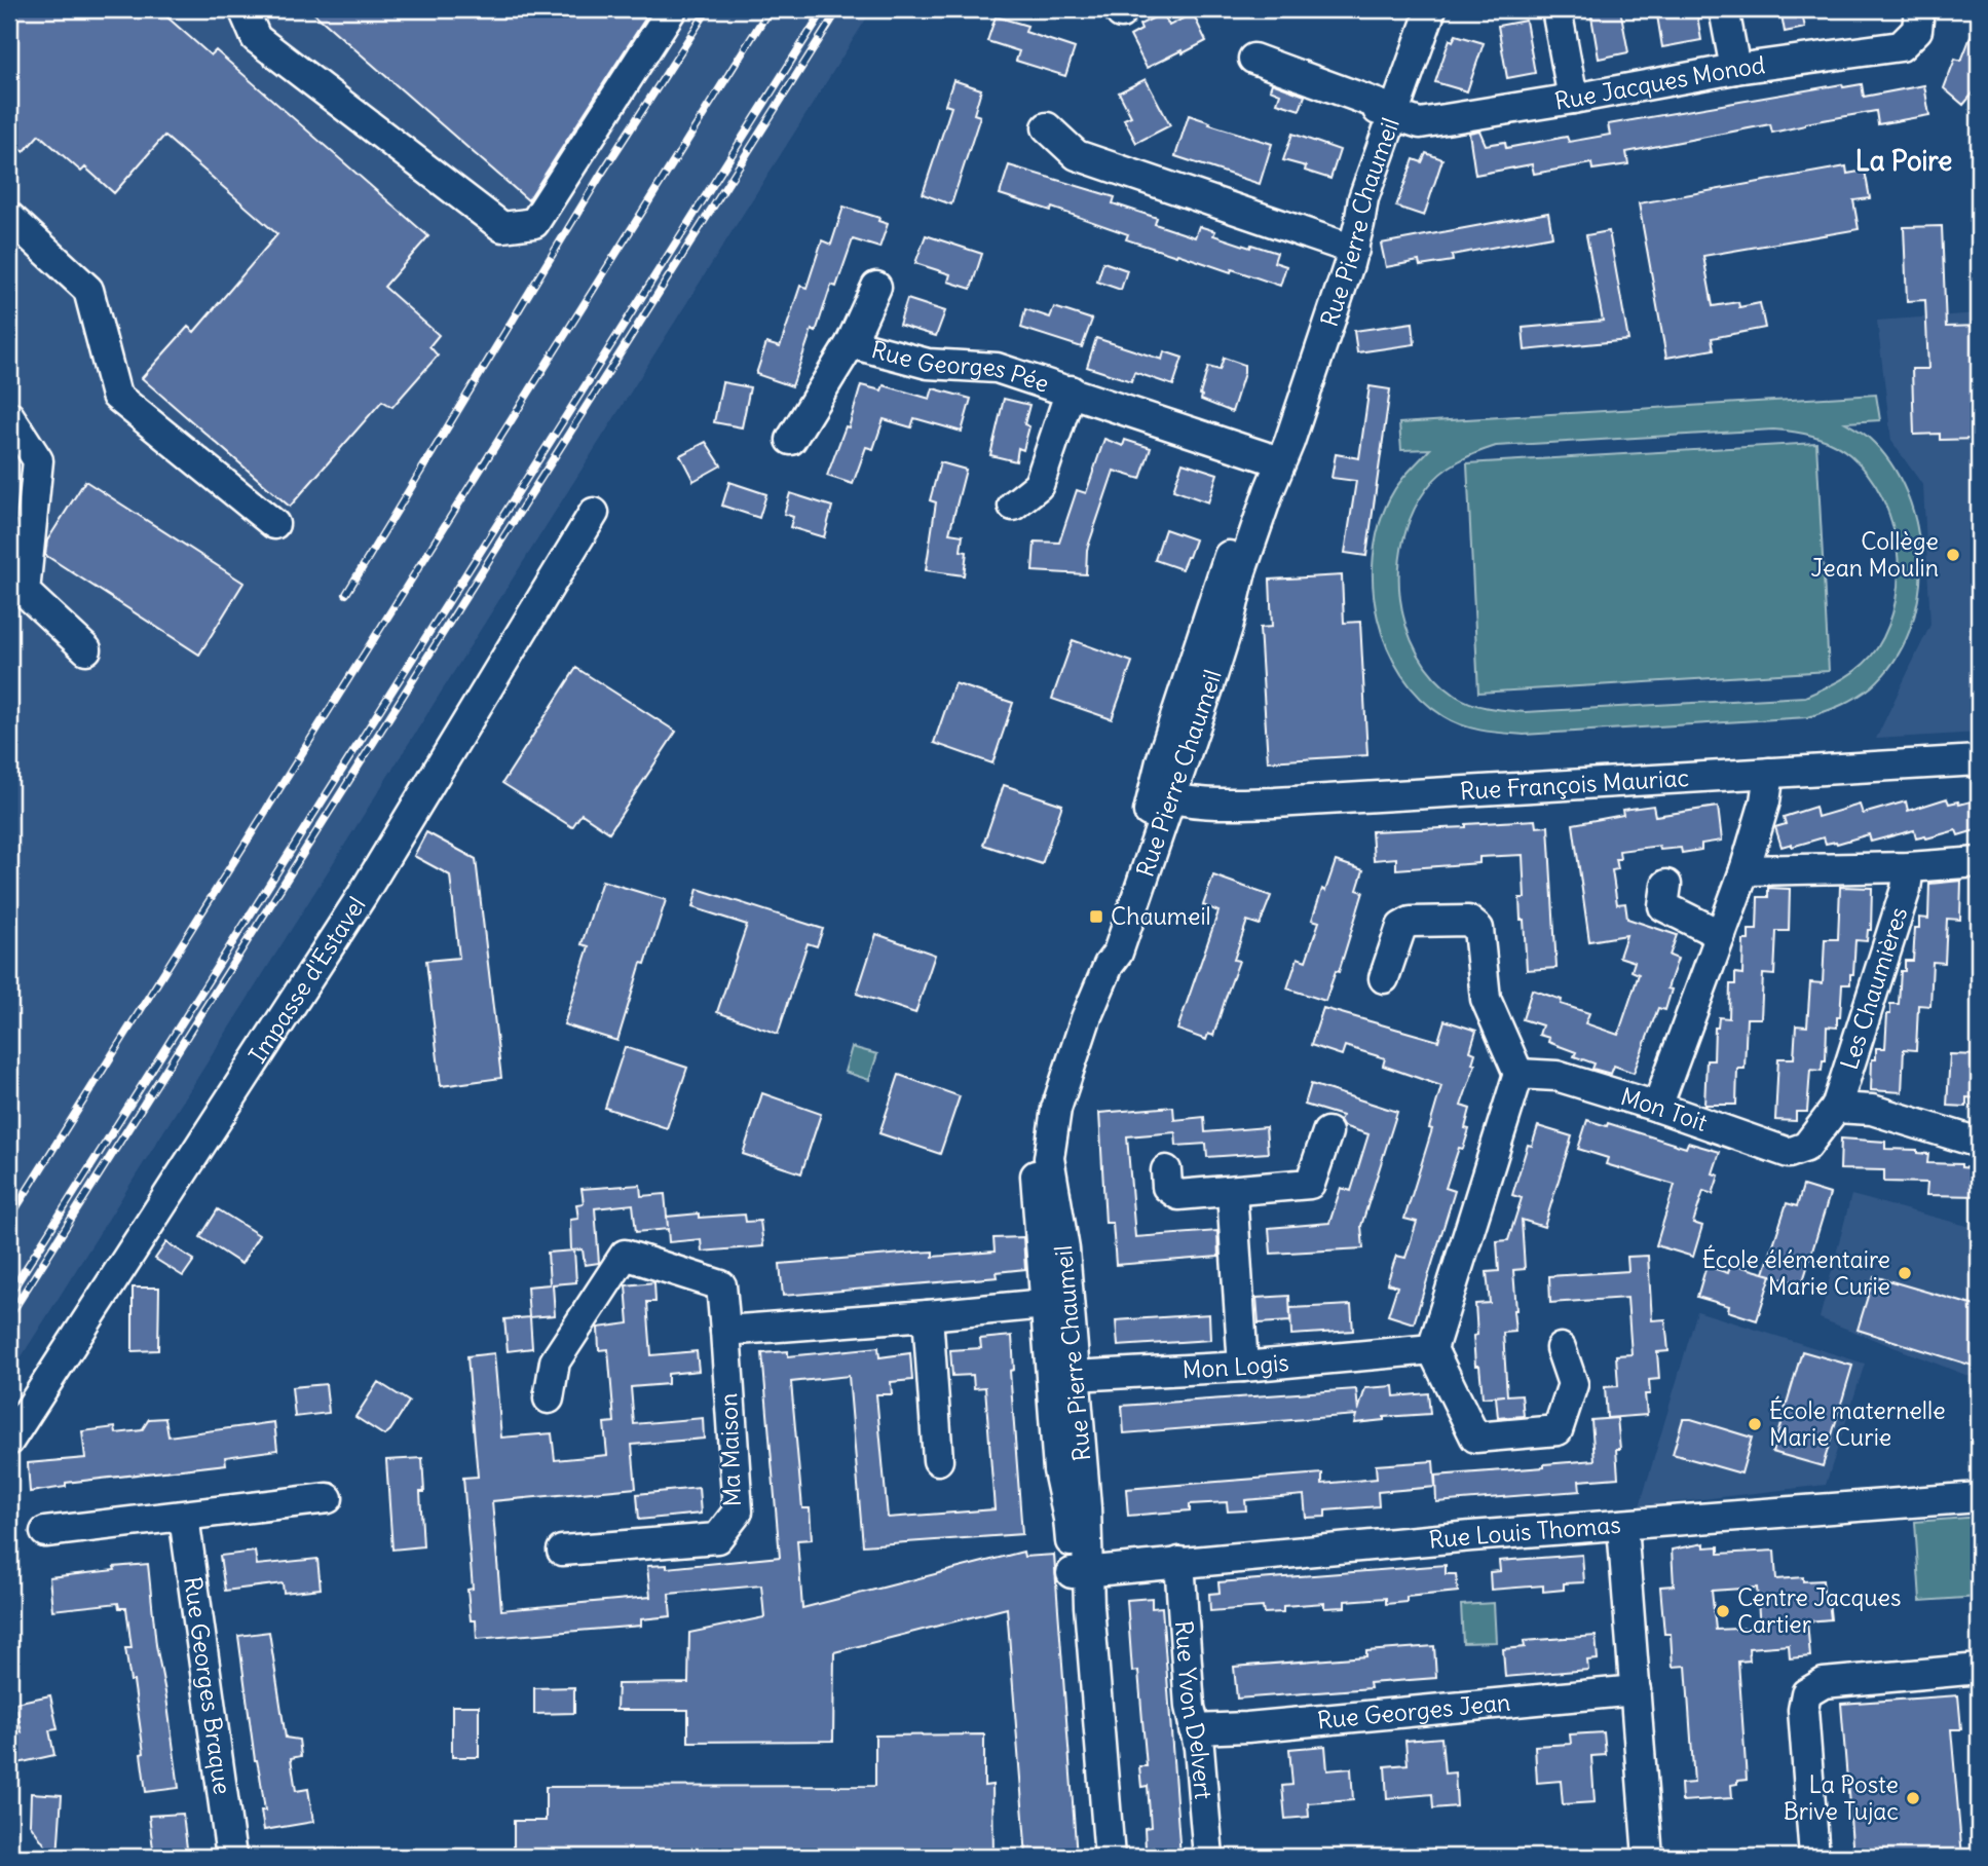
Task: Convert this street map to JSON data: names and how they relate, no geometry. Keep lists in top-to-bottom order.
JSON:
{
  "streets": {
    "street": [
      "Rue Jacques Monod",
      "Rue Pierre Chaumeil",
      "Rue Georges Pée",
      "Rue François Mauriac",
      "Impasse d'Estavel",
      "Les Chaumières",
      "Mon Toit",
      "Mon Logis",
      "Ma Maison",
      "Rue Louis Thomas",
      "Rue Georges Braque",
      "Rue Yvon Delvert",
      "Rue Georges Jean"
    ]
  },
  "crossings": [
    ["Rue Jacques Monod", "Rue Pierre Chaumeil"],
    ["Rue Pierre Chaumeil", "Rue Georges Pée"],
    ["Rue Pierre Chaumeil", "Rue François Mauriac"],
    ["Rue Pierre Chaumeil", "Mon Logis"],
    ["Rue Pierre Chaumeil", "Rue Louis Thomas"],
    ["Les Chaumières", "Mon Toit"],
    ["Rue Louis Thomas", "Rue Yvon Delvert"],
    ["Rue Yvon Delvert", "Rue Georges Jean"]
  ],
  "districts": ["La Poire"],
  "places": {
    "other": [
      "Collège Jean Moulin",
      "École élémentaire Marie Curie",
      "École maternelle Marie Curie",
      "Centre Jacques Cartier",
      "La Poste Brive Tujac"
    ],
    "transit": ["Chaumeil"]
  }
}
